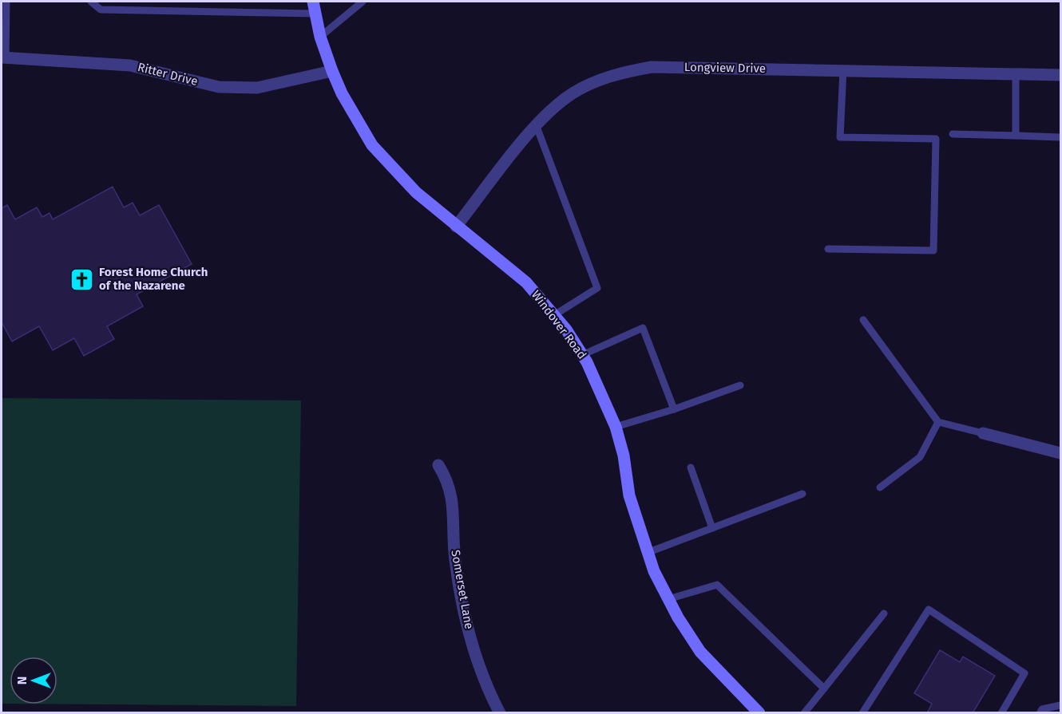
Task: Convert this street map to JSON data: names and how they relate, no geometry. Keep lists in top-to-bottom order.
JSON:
{
  "streets": {
    "street": [
      "Longview Drive",
      "Ritter Drive",
      "Windover Road",
      "Somerset Lane"
    ]
  },
  "crossings": [
    ["Longview Drive", "Windover Road"],
    ["Ritter Drive", "Windover Road"]
  ],
  "places": {
    "church": ["Forest Home Church of the Nazarene"]
  },
  "north": "left"
}
